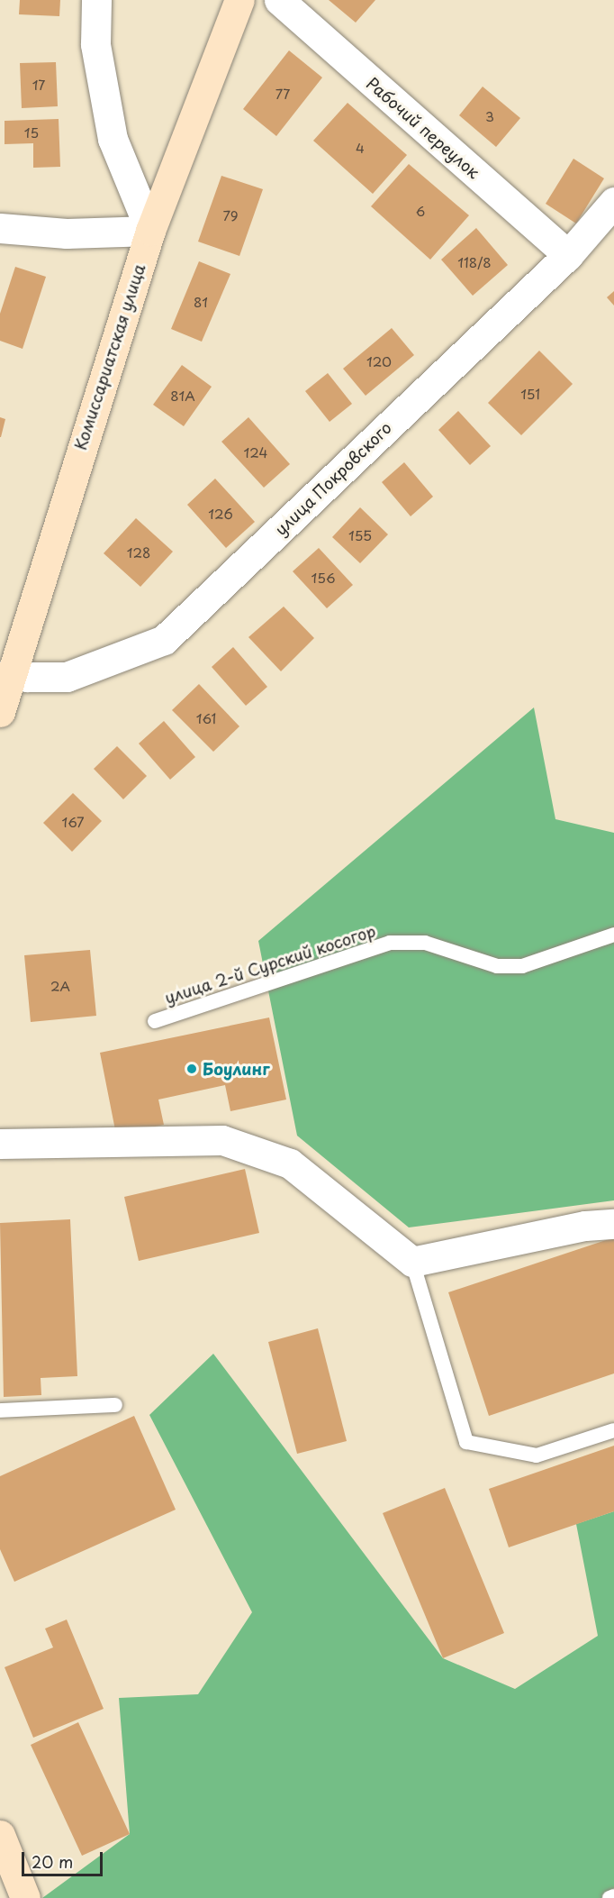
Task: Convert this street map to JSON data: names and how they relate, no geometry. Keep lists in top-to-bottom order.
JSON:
{
  "streets": {
    "main road": ["Комиссариатская улица"],
    "street": ["Рабочий переулок", "улица Покровского"],
    "lane": ["улица 2-й Сурский косогор"]
  },
  "crossings": [
    ["Рабочий переулок", "улица Покровского"],
    ["Комиссариатская улица", "улица Покровского"]
  ],
  "places": ["Боулинг"],
  "house_numbers": [
    "17",
    "77",
    "3",
    "15",
    "4",
    "6",
    "79",
    "118/8",
    "81",
    "120",
    "151",
    "81А",
    "124",
    "126",
    "155",
    "128",
    "156",
    "161",
    "167",
    "2А"
  ],
  "scale_bar": "20 m"
}
